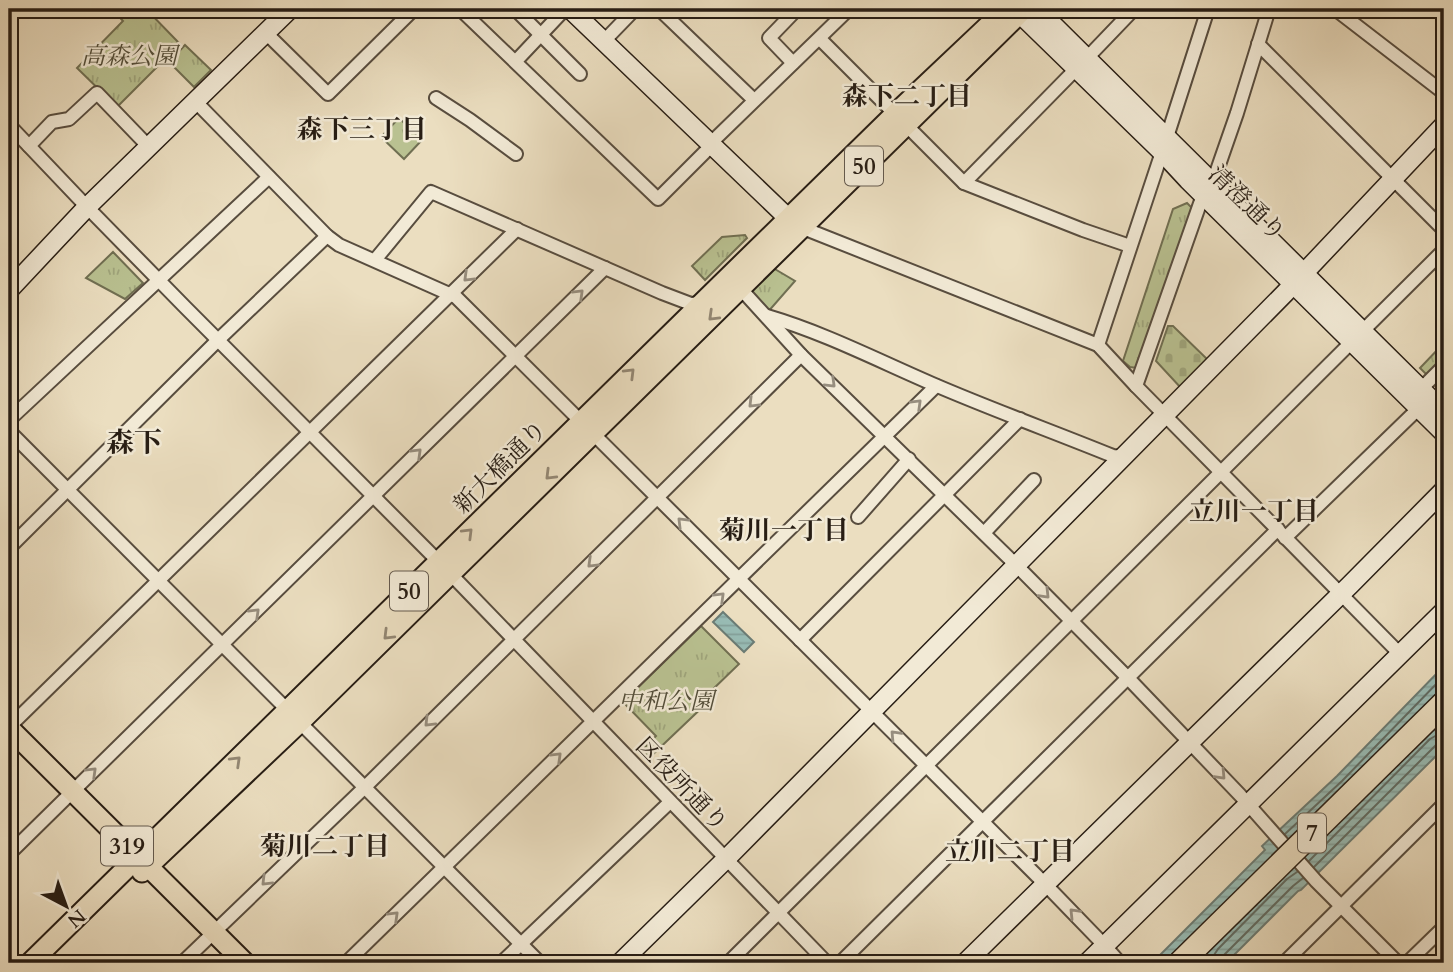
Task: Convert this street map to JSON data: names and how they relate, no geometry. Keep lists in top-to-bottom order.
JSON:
{
  "streets": {
    "highway": ["7"],
    "main road": ["50", "新大橋通り", "319"],
    "street": ["清澄通り", "区役所通り"]
  },
  "crossings": [
    ["清澄通り", "新大橋通り"],
    ["新大橋通り", "区役所通り"],
    ["新大橋通り", "319"]
  ],
  "districts": [
    "森下二丁目",
    "森下三丁目",
    "森下",
    "立川一丁目",
    "菊川一丁目",
    "菊川二丁目",
    "立川二丁目"
  ],
  "parks": ["高森公園", "中和公園"],
  "north": "bottom right"
}
